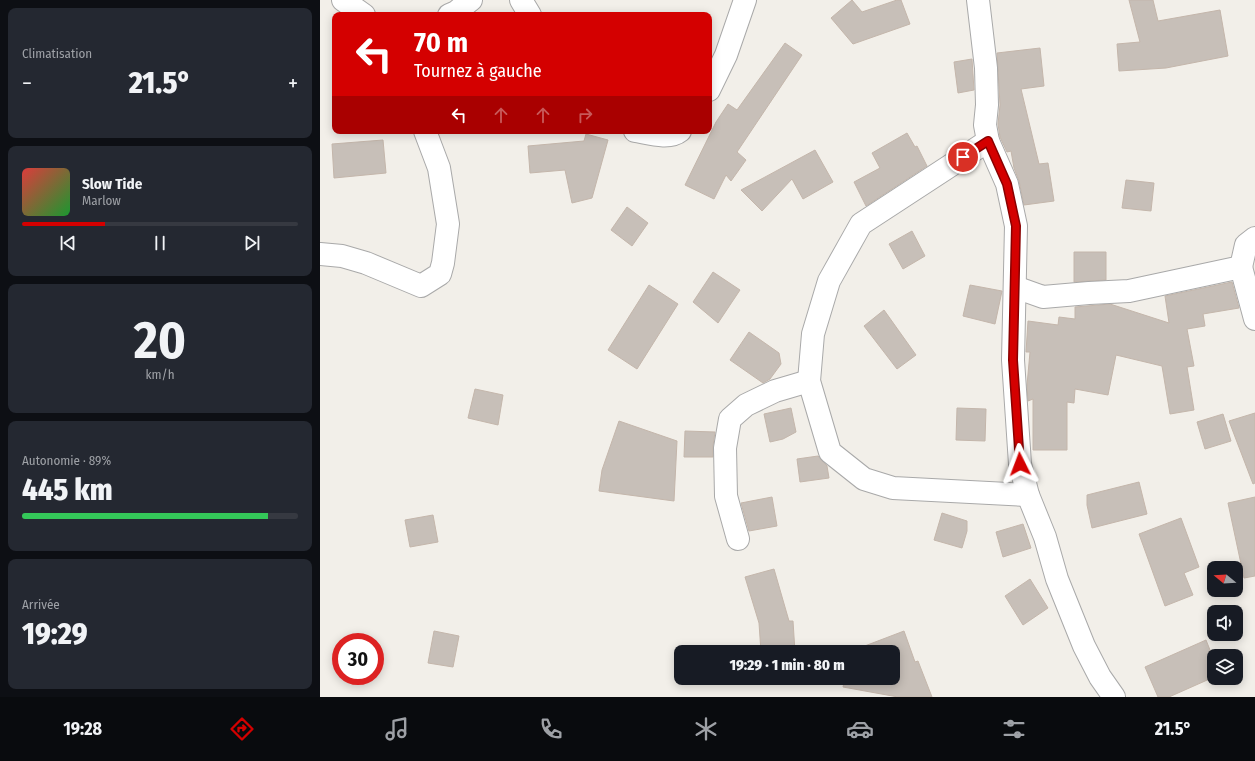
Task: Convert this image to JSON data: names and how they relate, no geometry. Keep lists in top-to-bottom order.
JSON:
{
  "north": "left",
  "page": {
    "tile": [
      "Climatisation",
      ["20", "km/h"],
      ["Autonomie · 89%", "445 km"],
      ["Arrivée", "19:29"]
    ],
    "turn": ["70 m", "Tournez à gauche"],
    "heat": ["−", "21.5°", "+"],
    "song": ["Slow Tide", "Marlow"],
    "limit": "30",
    "trip": "19:29 · 1 min · 80 m",
    "tabs": ["19:28", "21.5°"]
  }
}
